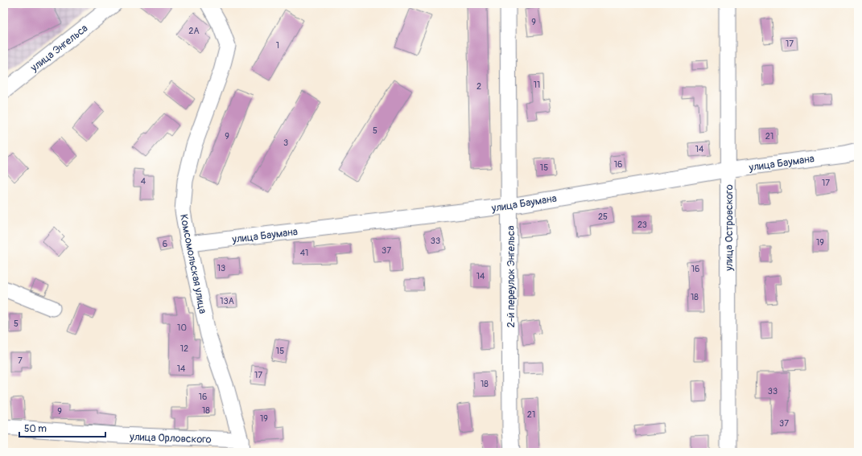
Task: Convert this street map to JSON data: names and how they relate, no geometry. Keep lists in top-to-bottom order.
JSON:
{
  "streets": {
    "street": [
      "улица Энгельса",
      "улица Баумана",
      "улица Островского",
      "Комсомольская улица",
      "2-й переулок Энгельса",
      "улица Орловского"
    ]
  },
  "crossings": [
    ["улица Баумана", "улица Островского"],
    ["улица Баумана", "Комсомольская улица"],
    ["улица Баумана", "2-й переулок Энгельса"],
    ["Комсомольская улица", "улица Орловского"]
  ],
  "house_numbers": [
    "9",
    "2А",
    "17",
    "1",
    "11",
    "2",
    "5",
    "9",
    "21",
    "3",
    "14",
    "16",
    "15",
    "4",
    "17",
    "25",
    "23",
    "33",
    "19",
    "6",
    "37",
    "41",
    "13",
    "16",
    "14",
    "18",
    "13А",
    "5",
    "10",
    "12",
    "15",
    "7",
    "14",
    "17",
    "18",
    "33",
    "16",
    "18",
    "9",
    "21",
    "19",
    "37"
  ],
  "scale_bar": "50 m"
}
